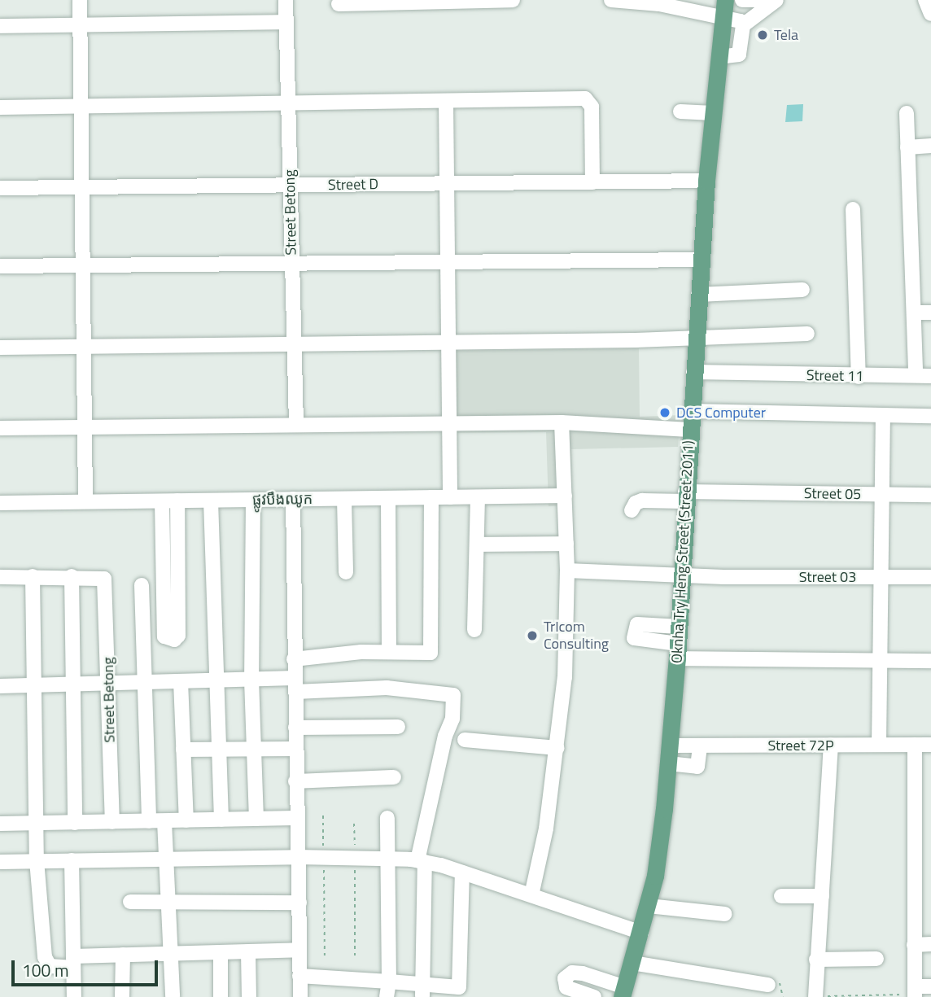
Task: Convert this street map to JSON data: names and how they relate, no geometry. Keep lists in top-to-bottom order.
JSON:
{
  "streets": {
    "main road": ["Oknha Try Heng Street (Street 2011)"],
    "street": [
      "Street D",
      "Street Betong",
      "Street 11",
      "Street 05",
      "ផ្លូវបឹងឈូក",
      "Street 03",
      "Street 72P"
    ]
  },
  "crossings": [
    ["Street D", "Street Betong"],
    ["Street D", "Oknha Try Heng Street (Street 2011)"],
    ["Street 11", "Oknha Try Heng Street (Street 2011)"],
    ["Street 05", "Oknha Try Heng Street (Street 2011)"],
    ["Oknha Try Heng Street (Street 2011)", "Street 03"],
    ["Oknha Try Heng Street (Street 2011)", "Street 72P"]
  ],
  "places": ["Tela", "DCS Computer", "TrIcom Consulting"],
  "scale_bar": "100 m"
}
